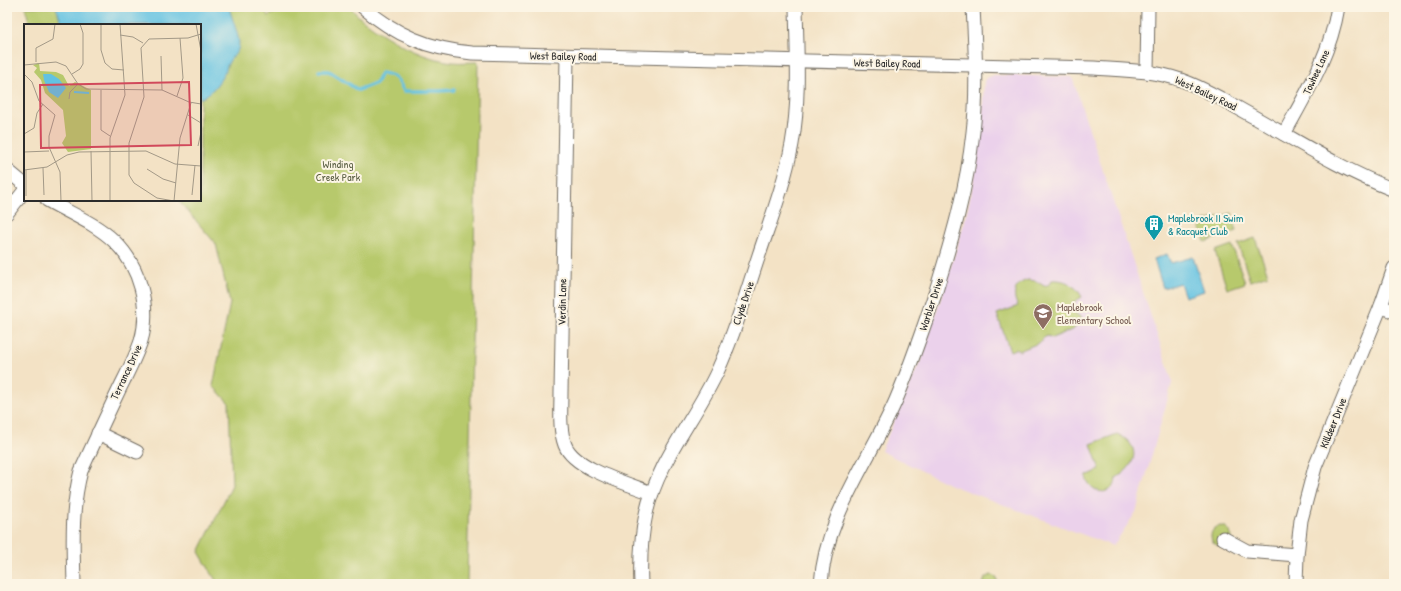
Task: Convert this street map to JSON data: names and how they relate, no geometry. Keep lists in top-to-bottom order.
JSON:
{
  "streets": {
    "street": [
      "West Bailey Road",
      "Towhee Lane",
      "Verdin Lane",
      "Clyde Drive",
      "Warbler Drive",
      "Terrance Drive",
      "Killdeer Drive"
    ]
  },
  "crossings": [
    ["West Bailey Road", "Towhee Lane"],
    ["West Bailey Road", "Verdin Lane"],
    ["West Bailey Road", "Clyde Drive"],
    ["West Bailey Road", "Warbler Drive"],
    ["Verdin Lane", "Clyde Drive"]
  ],
  "parks": ["Winding Creek Park"],
  "places": {
    "building": ["Maplebrook II Swim & Racquet Club"],
    "school or university": ["Maplebrook Elementary School"]
  }
}
